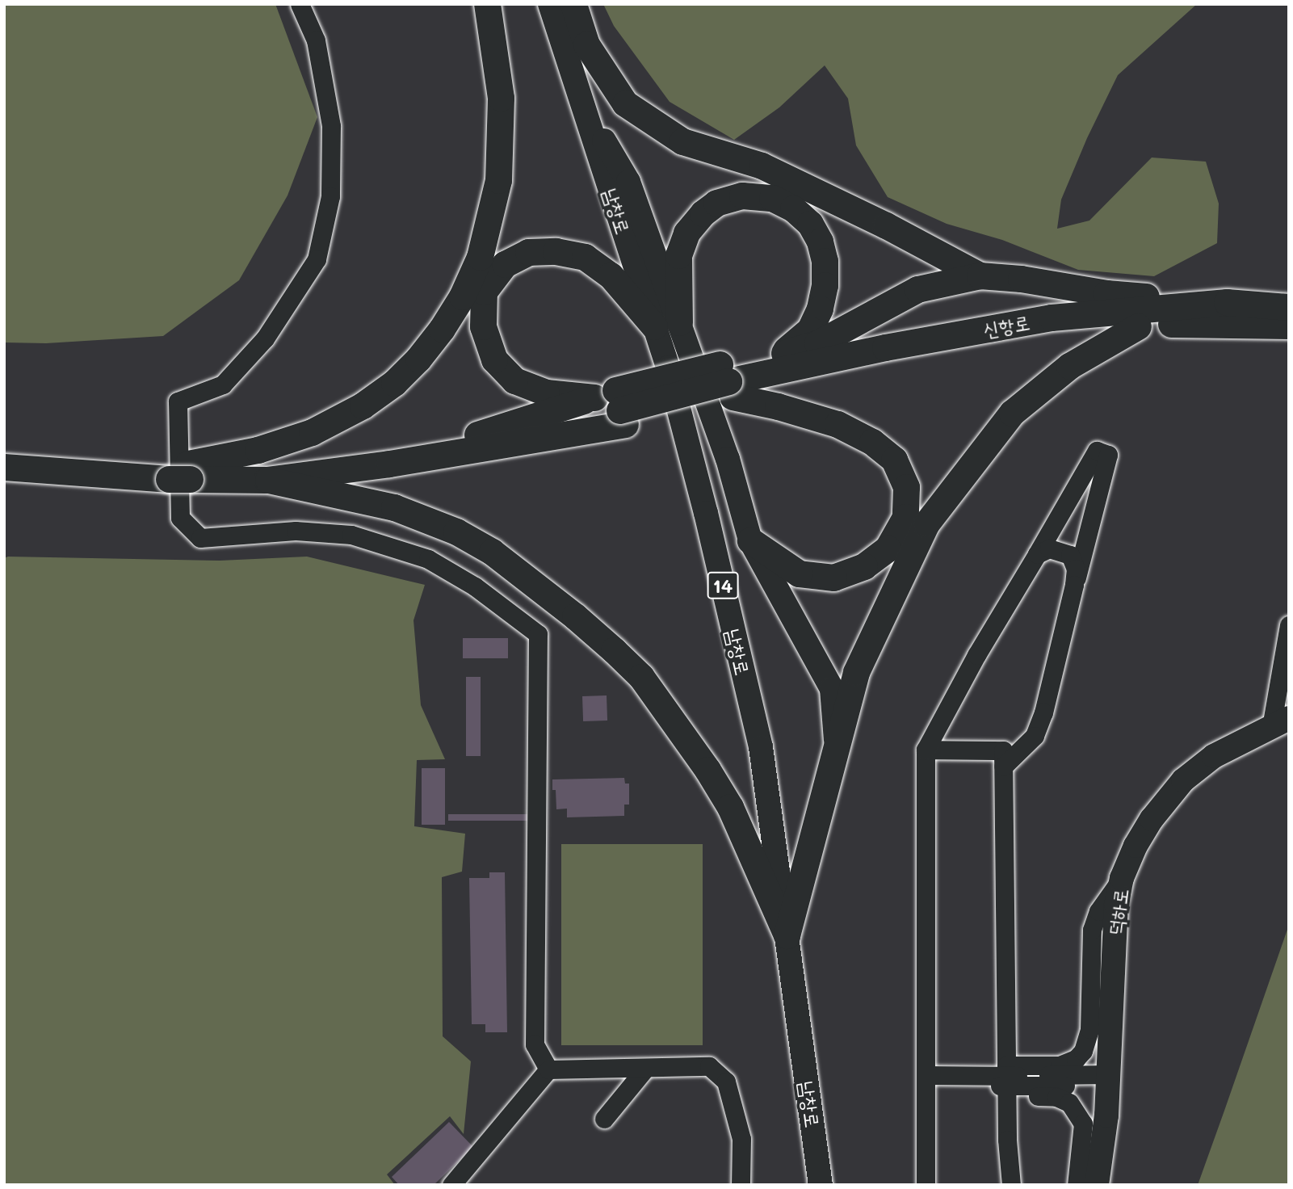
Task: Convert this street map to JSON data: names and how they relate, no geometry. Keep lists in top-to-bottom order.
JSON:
{
  "streets": {
    "highway": ["신항로"],
    "main road": ["남창로", "14", "덕하로"]
  }
}
